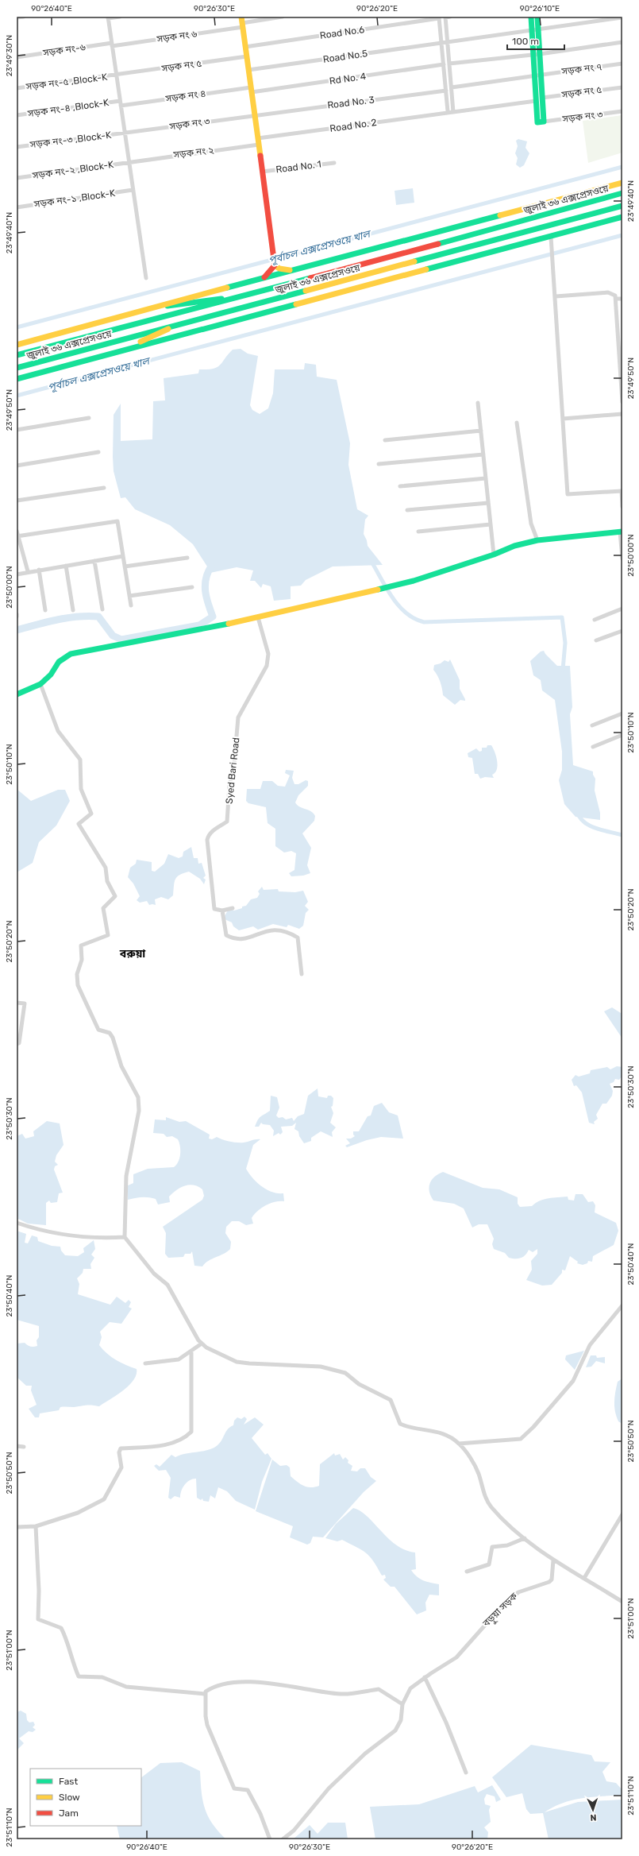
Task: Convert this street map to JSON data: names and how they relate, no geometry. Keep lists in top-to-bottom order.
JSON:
{
  "streets": {
    "main road": ["জুলাই ৩৬ এক্সপ্রেসওয়ে"],
    "street": [
      "Road No.6",
      "সড়ক নং ৬",
      "সড়ক নং-৬",
      "Road No.5",
      "সড়ক নং ৫",
      "সড়ক নং ৭",
      "Rd No. 4",
      "সড়ক নং-৫ ,Block-K",
      "সড়ক নং ৪",
      "Road No. 3",
      "সড়ক নং-৪ ,Block-K",
      "সড়ক নং ৩",
      "Road No. 2",
      "সড়ক নং-৩ ,Block-K",
      "সড়ক নং ২",
      "Road No. 1",
      "সড়ক নং-২ ,Block-K",
      "সড়ক নং-১ ,Block-K",
      "Syed Bari Road",
      "বড়ুয়া সড়ক"
    ]
  },
  "crossings": [
    ["সড়ক নং ৬", "সড়ক নং-৬"],
    ["সড়ক নং ৫", "সড়ক নং-৫ ,Block-K"],
    ["Rd No. 4", "সড়ক নং ৪"],
    ["সড়ক নং ৪", "সড়ক নং-৪ ,Block-K"],
    ["Road No. 3", "সড়ক নং ৩"],
    ["সড়ক নং ৩", "সড়ক নং-৩ ,Block-K"],
    ["সড়ক নং ২", "সড়ক নং-২ ,Block-K"]
  ],
  "districts": ["বরুয়া"],
  "water": ["পূর্বাচল এক্সপ্রেসওয়ে খাল"],
  "legend": ["Fast", "Slow", "Jam"],
  "scale_bar": "100 m",
  "north": "bottom",
  "coordinates": [
    "90°26'40\"E",
    "90°26'30\"E",
    "90°26'20\"E",
    "90°26'10\"E",
    "23°49'30\"N",
    "23°49'40\"N",
    "23°49'50\"N",
    "23°50'00\"N",
    "23°50'10\"N",
    "23°50'20\"N",
    "23°50'30\"N",
    "23°50'40\"N",
    "23°50'50\"N",
    "23°51'00\"N",
    "23°51'10\"N"
  ]
}
